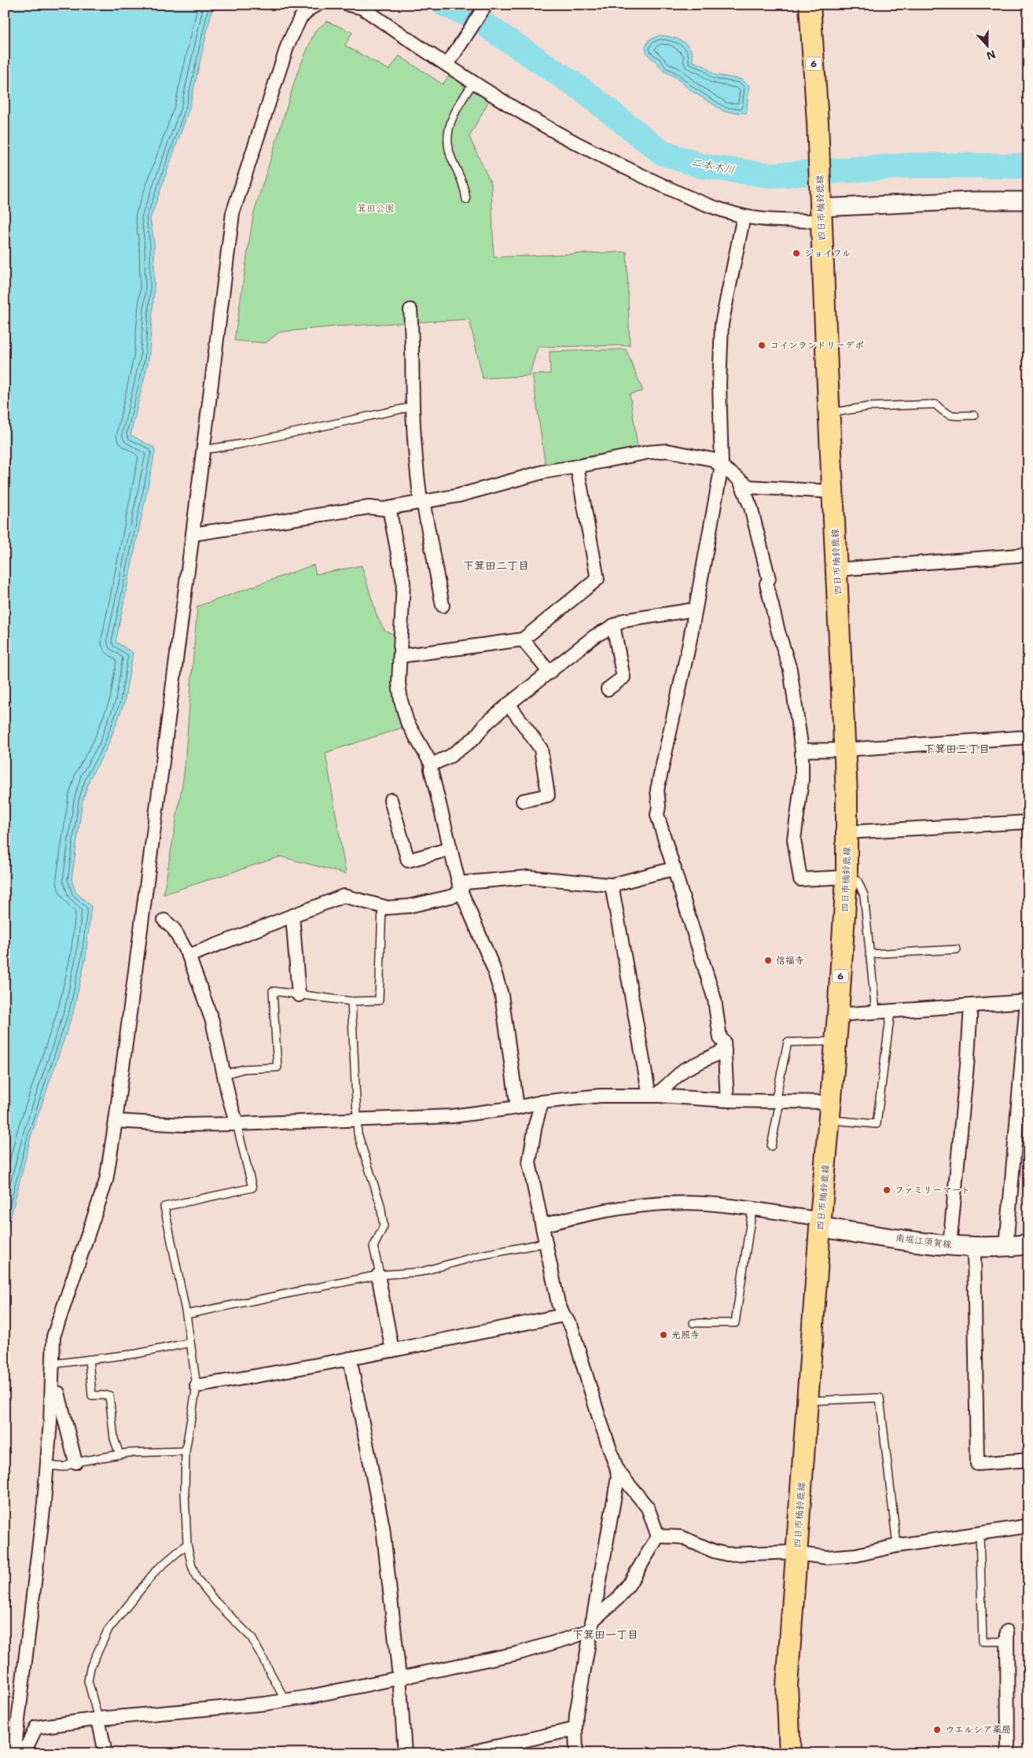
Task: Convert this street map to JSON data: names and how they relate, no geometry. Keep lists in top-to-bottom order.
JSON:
{
  "streets": {
    "main road": ["6", "四日市楠鈴鹿線", "南堀江須賀線"]
  },
  "crossings": [
    ["四日市楠鈴鹿線", "南堀江須賀線"]
  ],
  "districts": ["下箕田二丁目", "下箕田三丁目", "下箕田一丁目"],
  "water": ["二本木川"],
  "parks": ["箕田公園"],
  "places": [
    "ジョイフル",
    "コインランドリーデポ",
    "信福寺",
    "ファミリーマート",
    "光照寺",
    "ウエルシア薬局"
  ],
  "north": "bottom"
}
